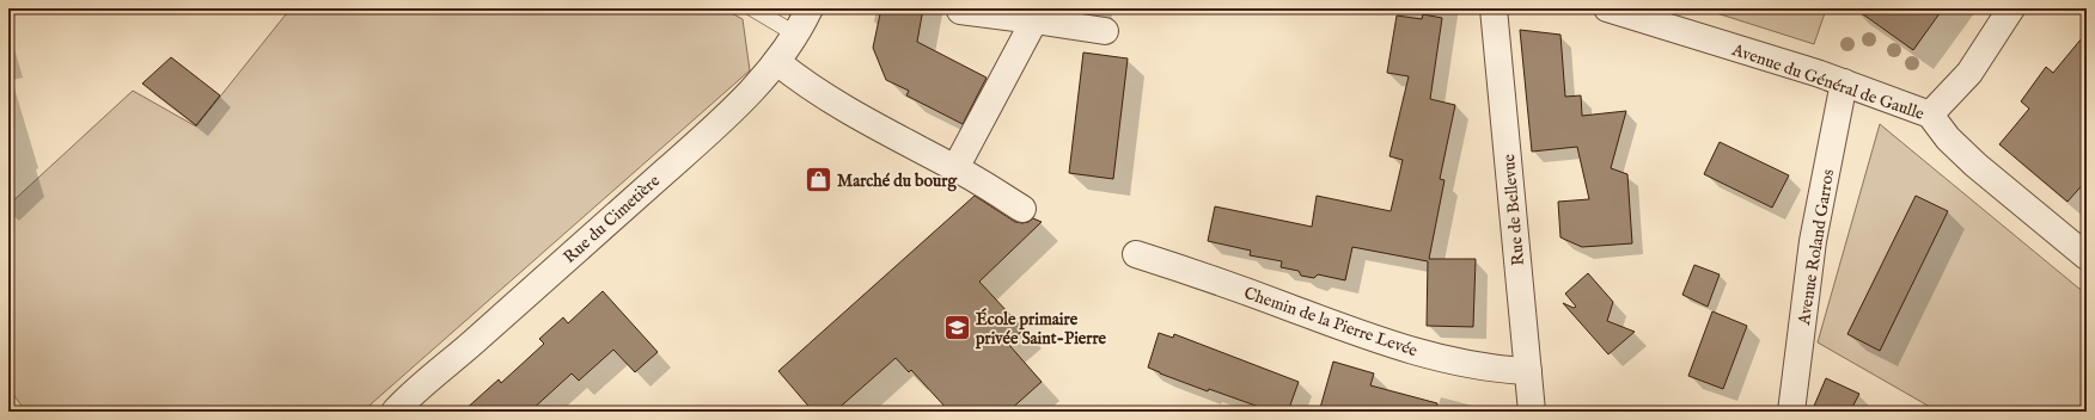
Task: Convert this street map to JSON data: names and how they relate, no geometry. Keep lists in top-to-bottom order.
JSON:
{
  "streets": {
    "street": [
      "Avenue du Général de Gaulle",
      "Rue de Bellevue",
      "Rue du Cimetière",
      "Avenue Roland Garros",
      "Chemin de la Pierre Levée"
    ]
  },
  "crossings": [
    ["Avenue du Général de Gaulle", "Avenue Roland Garros"],
    ["Rue de Bellevue", "Chemin de la Pierre Levée"]
  ],
  "places": {
    "shop": ["Marché du bourg"],
    "school or university": ["École primaire privée Saint-Pierre"]
  }
}
